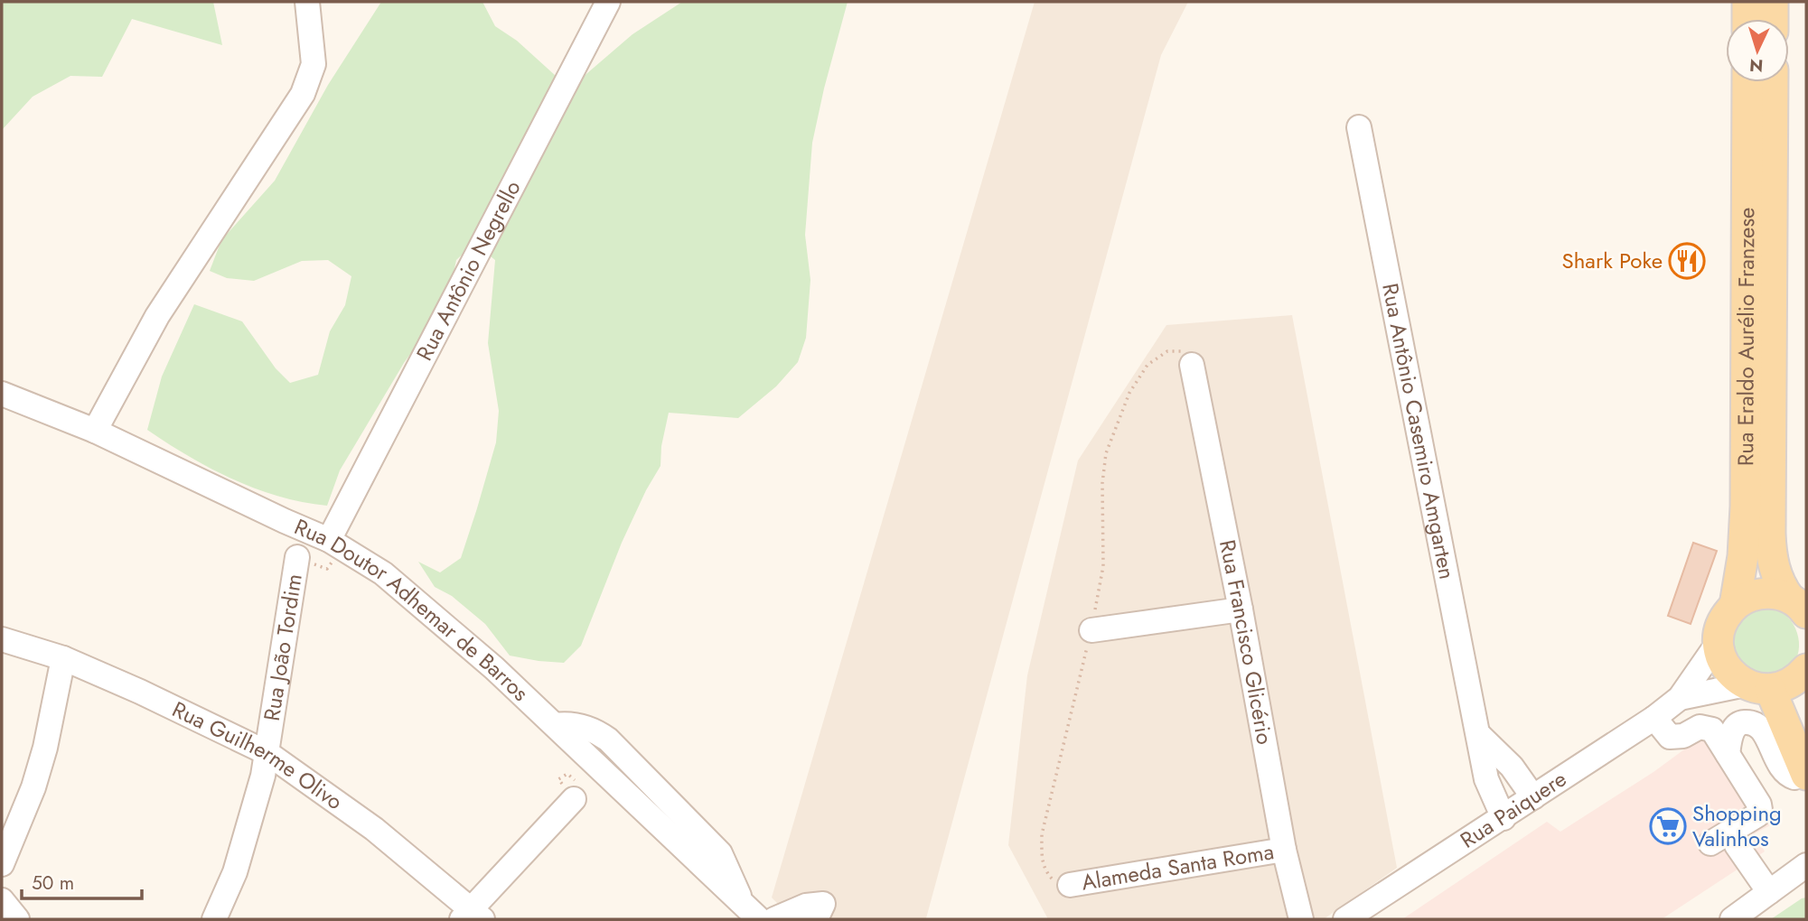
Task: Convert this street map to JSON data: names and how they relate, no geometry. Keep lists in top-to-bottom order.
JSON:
{
  "streets": {
    "main road": ["Rua Eraldo Aurélio Franzese"],
    "street": [
      "Rua Antônio Negrello",
      "Rua Antônio Casemiro Amgarten",
      "Rua Doutor Adhemar de Barros",
      "Rua Francisco Glicério",
      "Rua João Tordim",
      "Rua Guilherme Olivo",
      "Rua Paiquere",
      "Alameda Santa Roma"
    ]
  },
  "crossings": [
    ["Rua Antônio Negrello", "Rua Doutor Adhemar de Barros"],
    ["Rua Eraldo Aurélio Franzese", "Rua Paiquere"],
    ["Rua Antônio Casemiro Amgarten", "Rua Paiquere"],
    ["Rua Francisco Glicério", "Alameda Santa Roma"],
    ["Rua João Tordim", "Rua Guilherme Olivo"]
  ],
  "places": {
    "restaurant": ["Shark Poke"],
    "supermarket": ["Shopping Valinhos"]
  },
  "scale_bar": "50 m",
  "north": "bottom"
}
